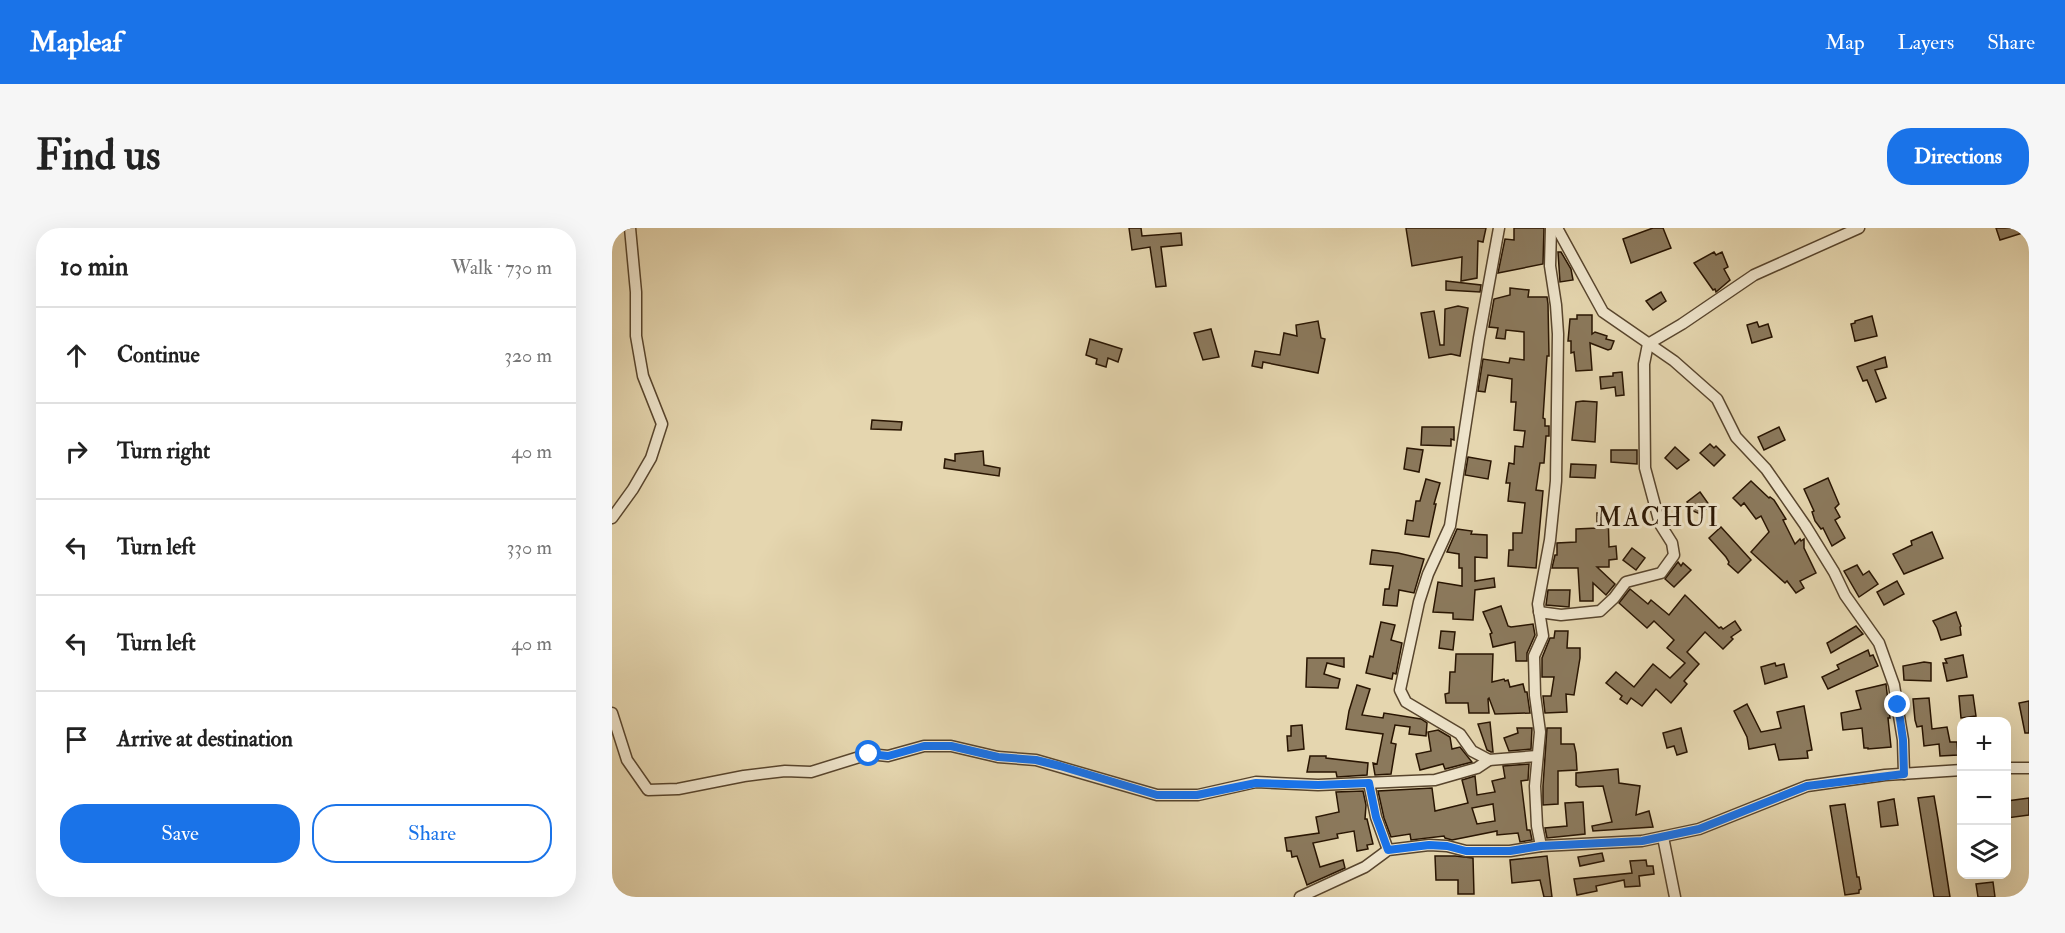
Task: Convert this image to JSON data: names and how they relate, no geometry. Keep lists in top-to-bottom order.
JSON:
{
  "districts": ["MACHUI"],
  "page": {
    "header": "Mapleaf",
    "nav": ["Map", "Layers", "Share"],
    "buttons": [
      "Directions",
      ["Save", "Share"]
    ],
    "title": "Find us",
    "heading": ["10 min", "Walk · 730 m"],
    "list": [
      ["Continue", "320 m"],
      ["Turn right", "40 m"],
      ["Turn left", "330 m"],
      ["Turn left", "40 m"],
      "Arrive at destination"
    ],
    "map_buttons": ["+", "−"]
  }
}
